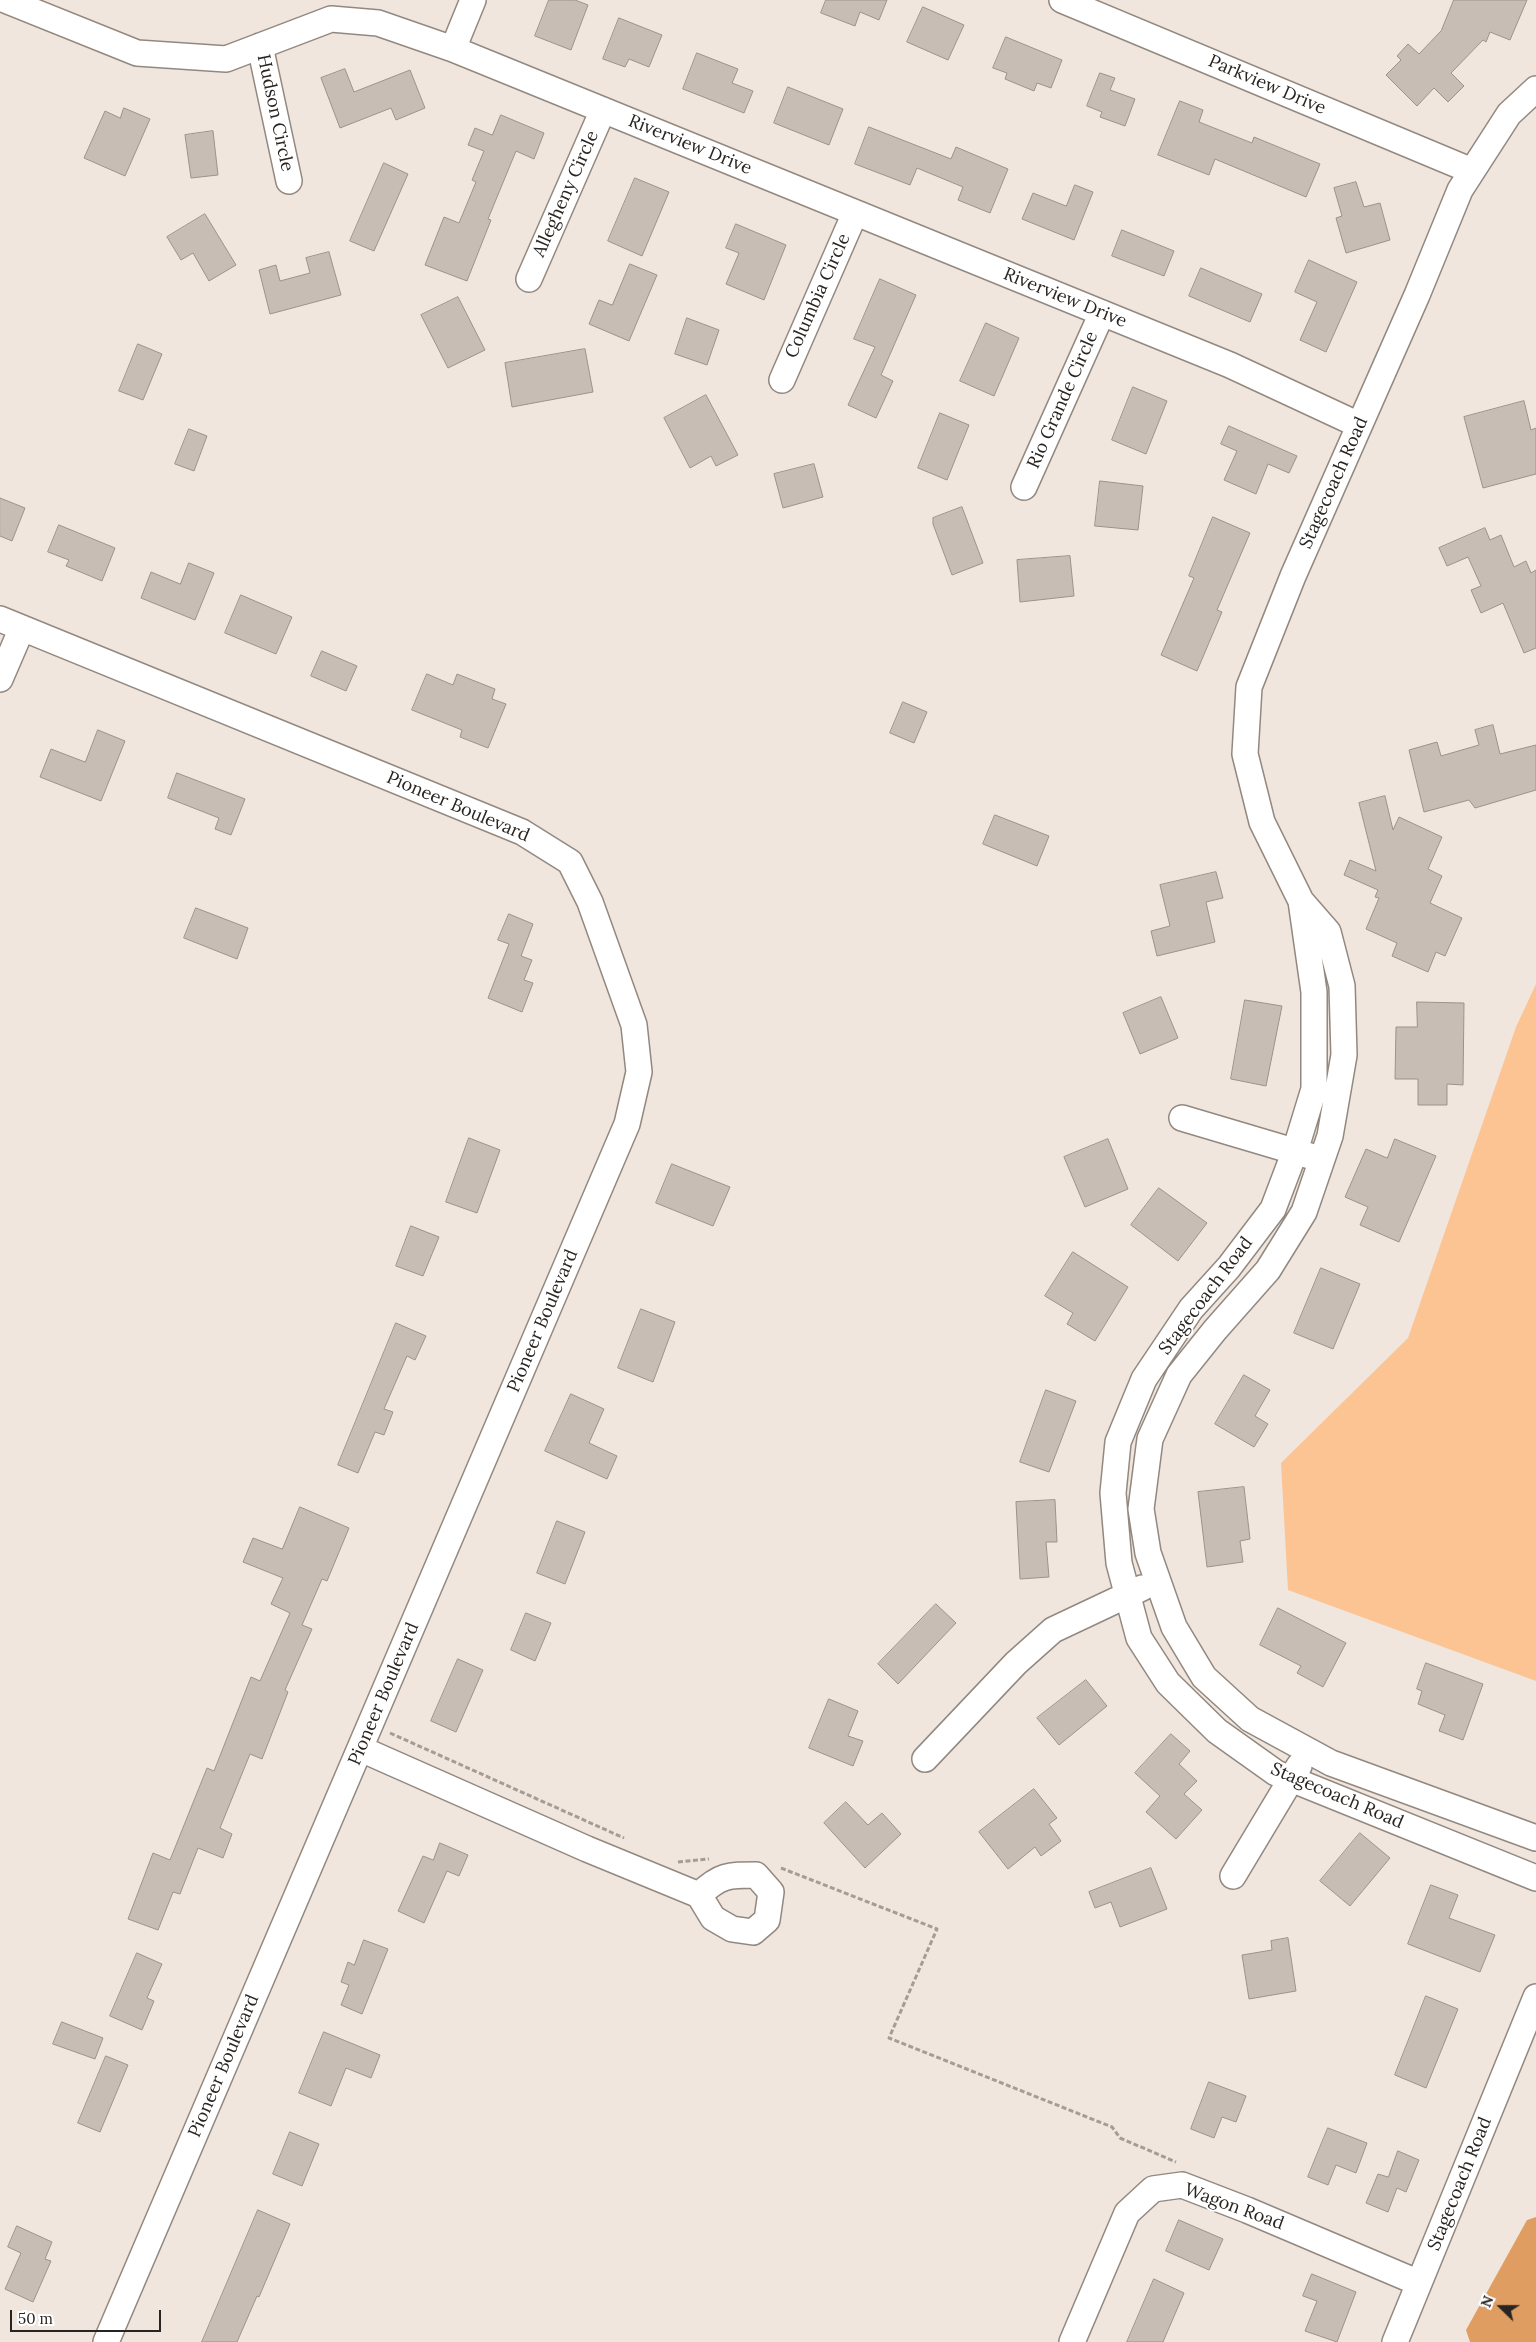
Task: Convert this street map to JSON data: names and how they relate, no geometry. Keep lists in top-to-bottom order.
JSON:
{
  "streets": {
    "street": [
      "Parkview Drive",
      "Hudson Circle",
      "Riverview Drive",
      "Allegheny Circle",
      "Columbia Circle",
      "Rio Grande Circle",
      "Stagecoach Road",
      "Pioneer Boulevard",
      "Wagon Road"
    ]
  },
  "crossings": [
    ["Parkview Drive", "Stagecoach Road"],
    ["Hudson Circle", "Riverview Drive"],
    ["Riverview Drive", "Allegheny Circle"],
    ["Riverview Drive", "Columbia Circle"],
    ["Riverview Drive", "Rio Grande Circle"],
    ["Riverview Drive", "Stagecoach Road"],
    ["Stagecoach Road", "Wagon Road"]
  ],
  "scale_bar": "50 m",
  "north": "left"
}
